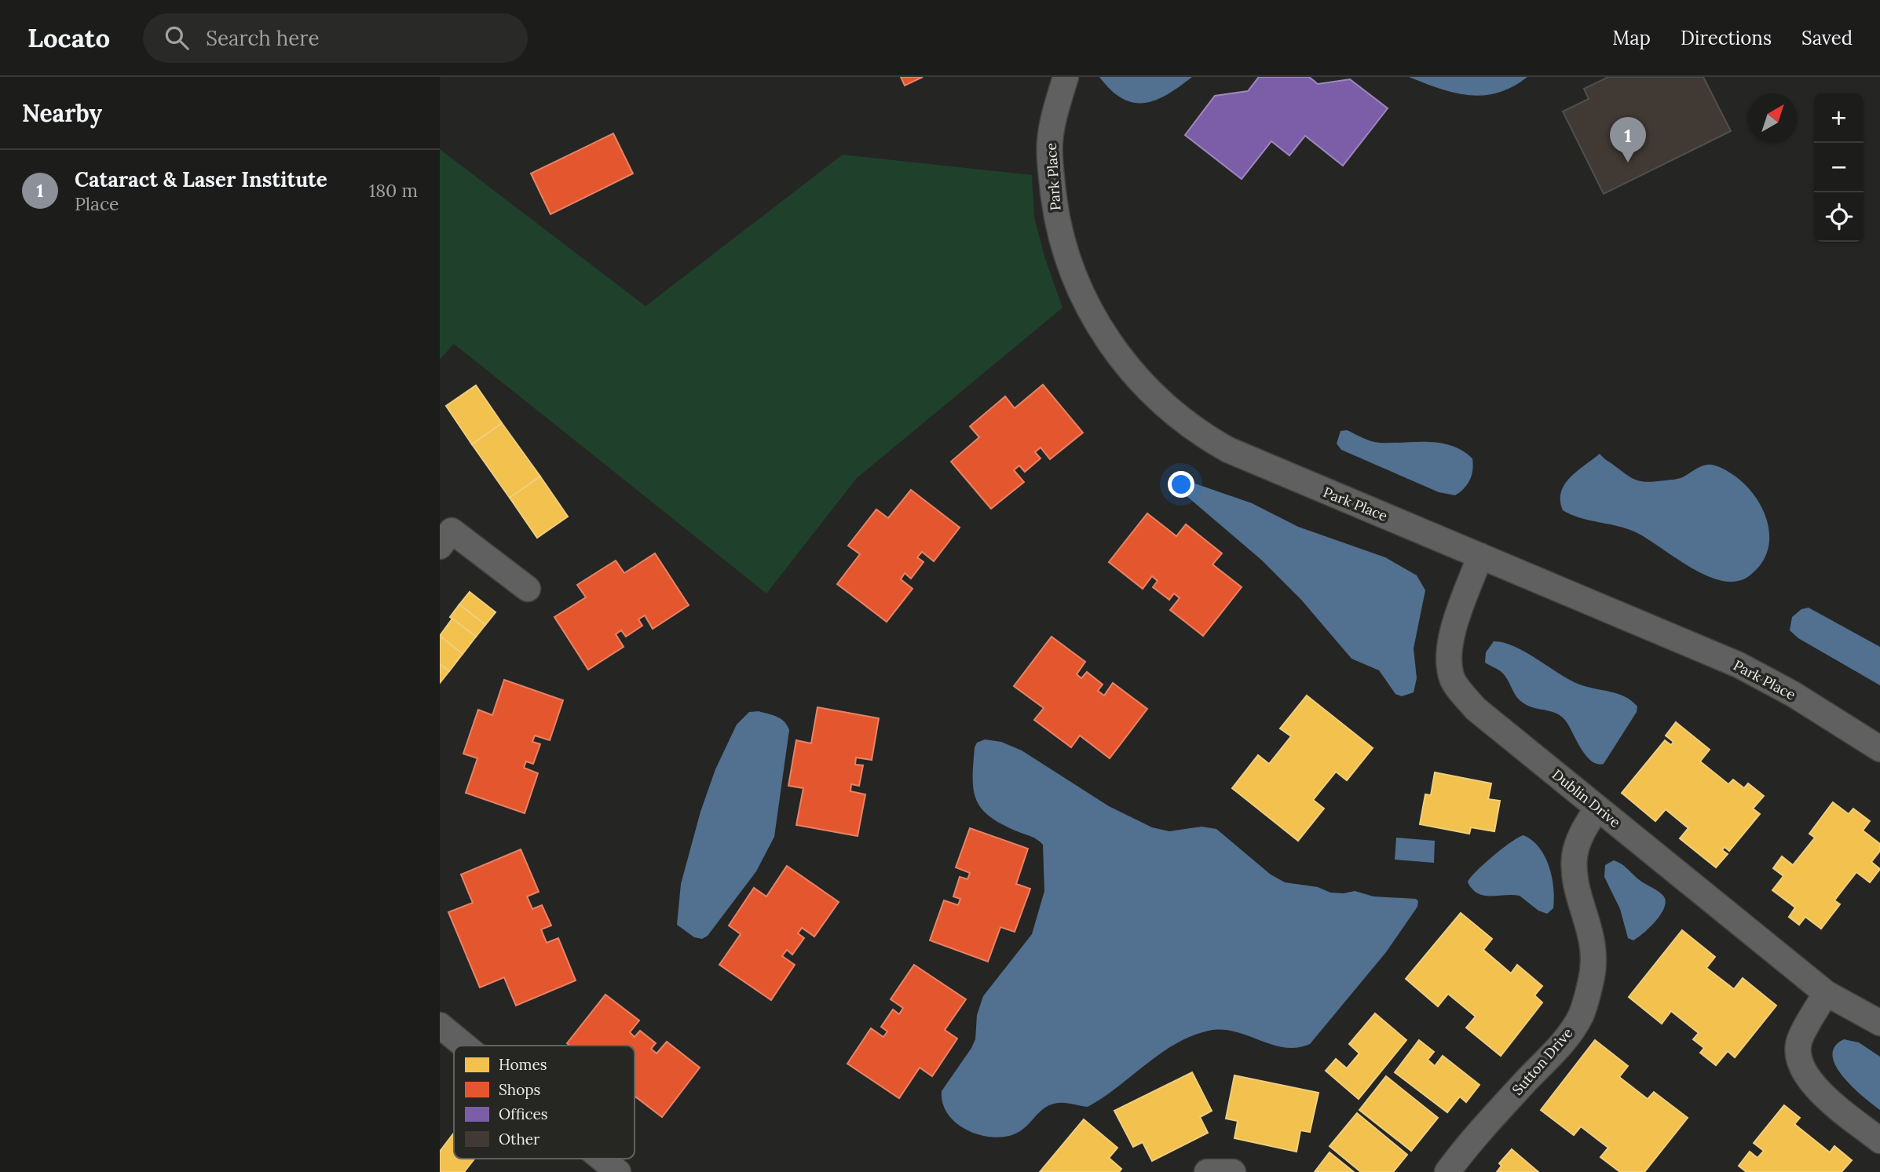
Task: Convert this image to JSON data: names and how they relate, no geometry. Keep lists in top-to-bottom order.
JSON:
{
  "streets": {
    "street": ["Park Place", "Dublin Drive", "Sutton Drive"]
  },
  "crossings": [
    ["Park Place", "Dublin Drive"],
    ["Dublin Drive", "Sutton Drive"]
  ],
  "legend": [
    "Homes",
    "Shops",
    "Offices",
    "Other"
  ],
  "north": "top right",
  "page": {
    "header": "Locato",
    "search": "Search here",
    "nav": ["Map", "Directions", "Saved"],
    "heading": "Nearby",
    "map_buttons": ["+", "−"],
    "pins": "1",
    "list": [
      {
        "mark": "1",
        "name": "Cataract & Laser Institute",
        "note": "Place",
        "value": "180 m"
      }
    ]
  }
}
